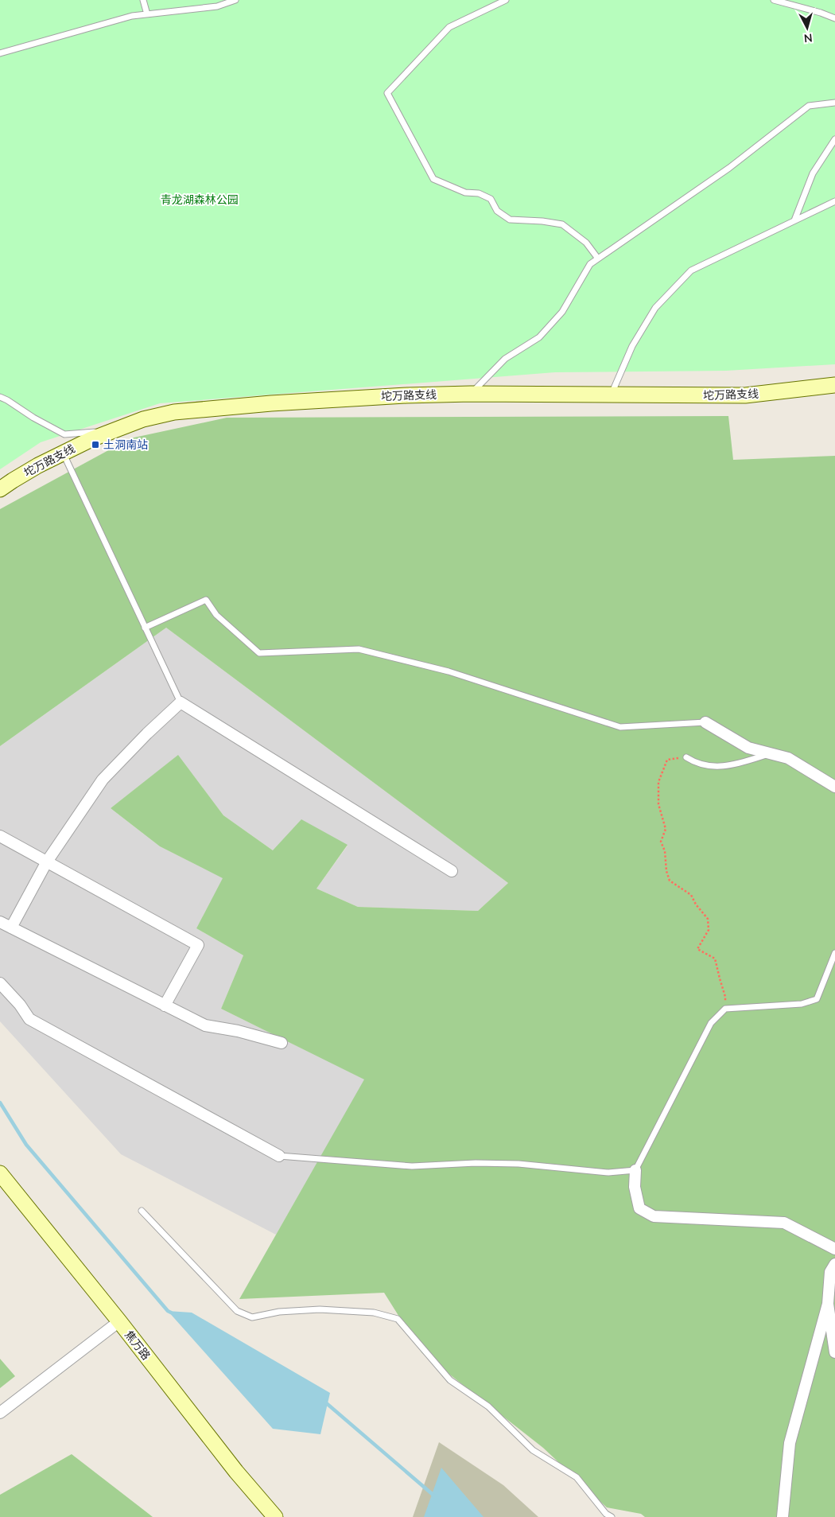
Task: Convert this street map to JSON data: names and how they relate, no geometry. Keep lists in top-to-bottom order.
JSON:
{
  "streets": {
    "main road": ["坨万路支线", "焦万路"]
  },
  "parks": ["青龙湖森林公园"],
  "places": {
    "transit": ["土洞南站"]
  },
  "north": "bottom"
}
